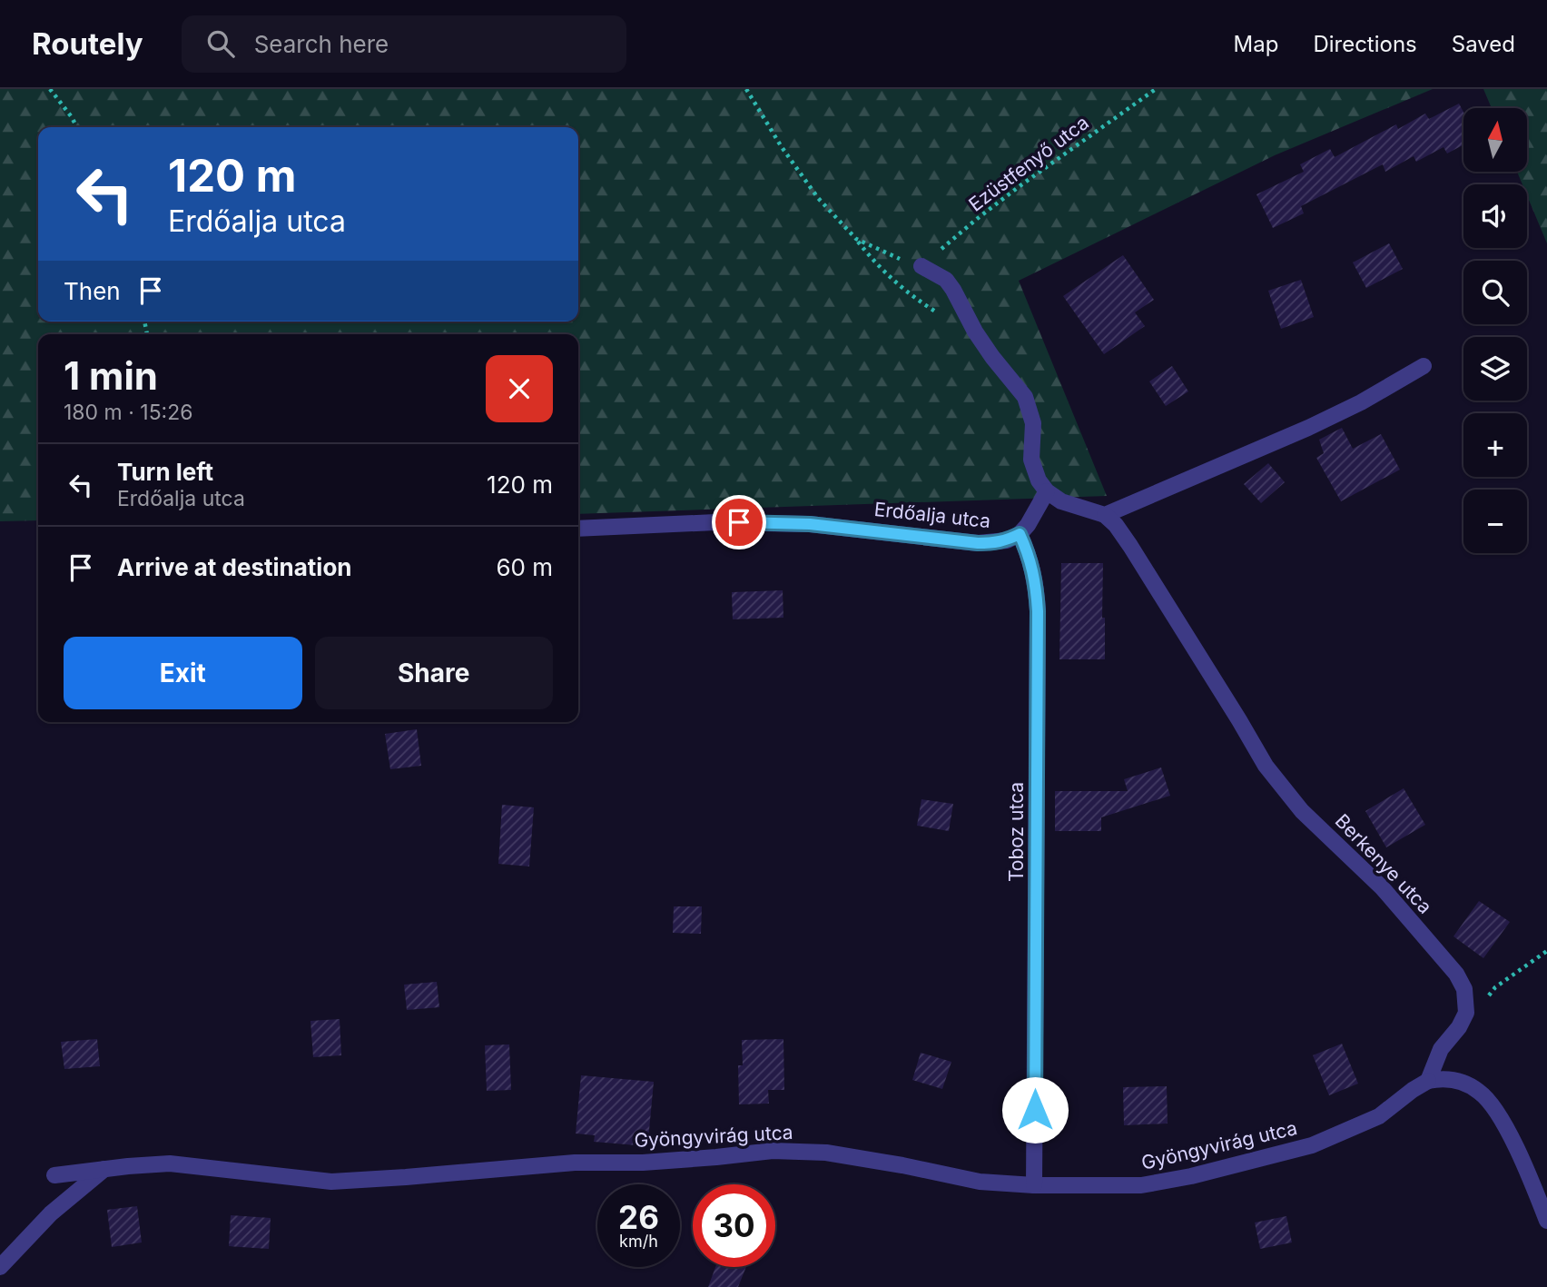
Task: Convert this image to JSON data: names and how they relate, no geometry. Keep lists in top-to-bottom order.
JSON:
{
  "streets": {
    "street": [
      "Erdőalja utca",
      "Toboz utca",
      "Berkenye utca",
      "Gyöngyvirág utca"
    ],
    "path": ["Ezüstfenyő utca"]
  },
  "crossings": [
    ["Erdőalja utca", "Toboz utca"],
    ["Toboz utca", "Gyöngyvirág utca"]
  ],
  "north": "top",
  "page": {
    "header": "Routely",
    "search": "Search here",
    "nav": ["Map", "Directions", "Saved"],
    "map_buttons": ["+", "−"],
    "turn": ["120 m", "Erdőalja utca"],
    "then": "Then",
    "heading": ["1 min", "180 m · 15:26"],
    "list": [
      {
        "name": "Turn left",
        "note": "Erdőalja utca",
        "value": "120 m"
      },
      {
        "name": "Arrive at destination",
        "value": "60 m"
      }
    ],
    "buttons": ["Exit", "Share"],
    "speed": "26 km/h",
    "limit": "30"
  }
}
